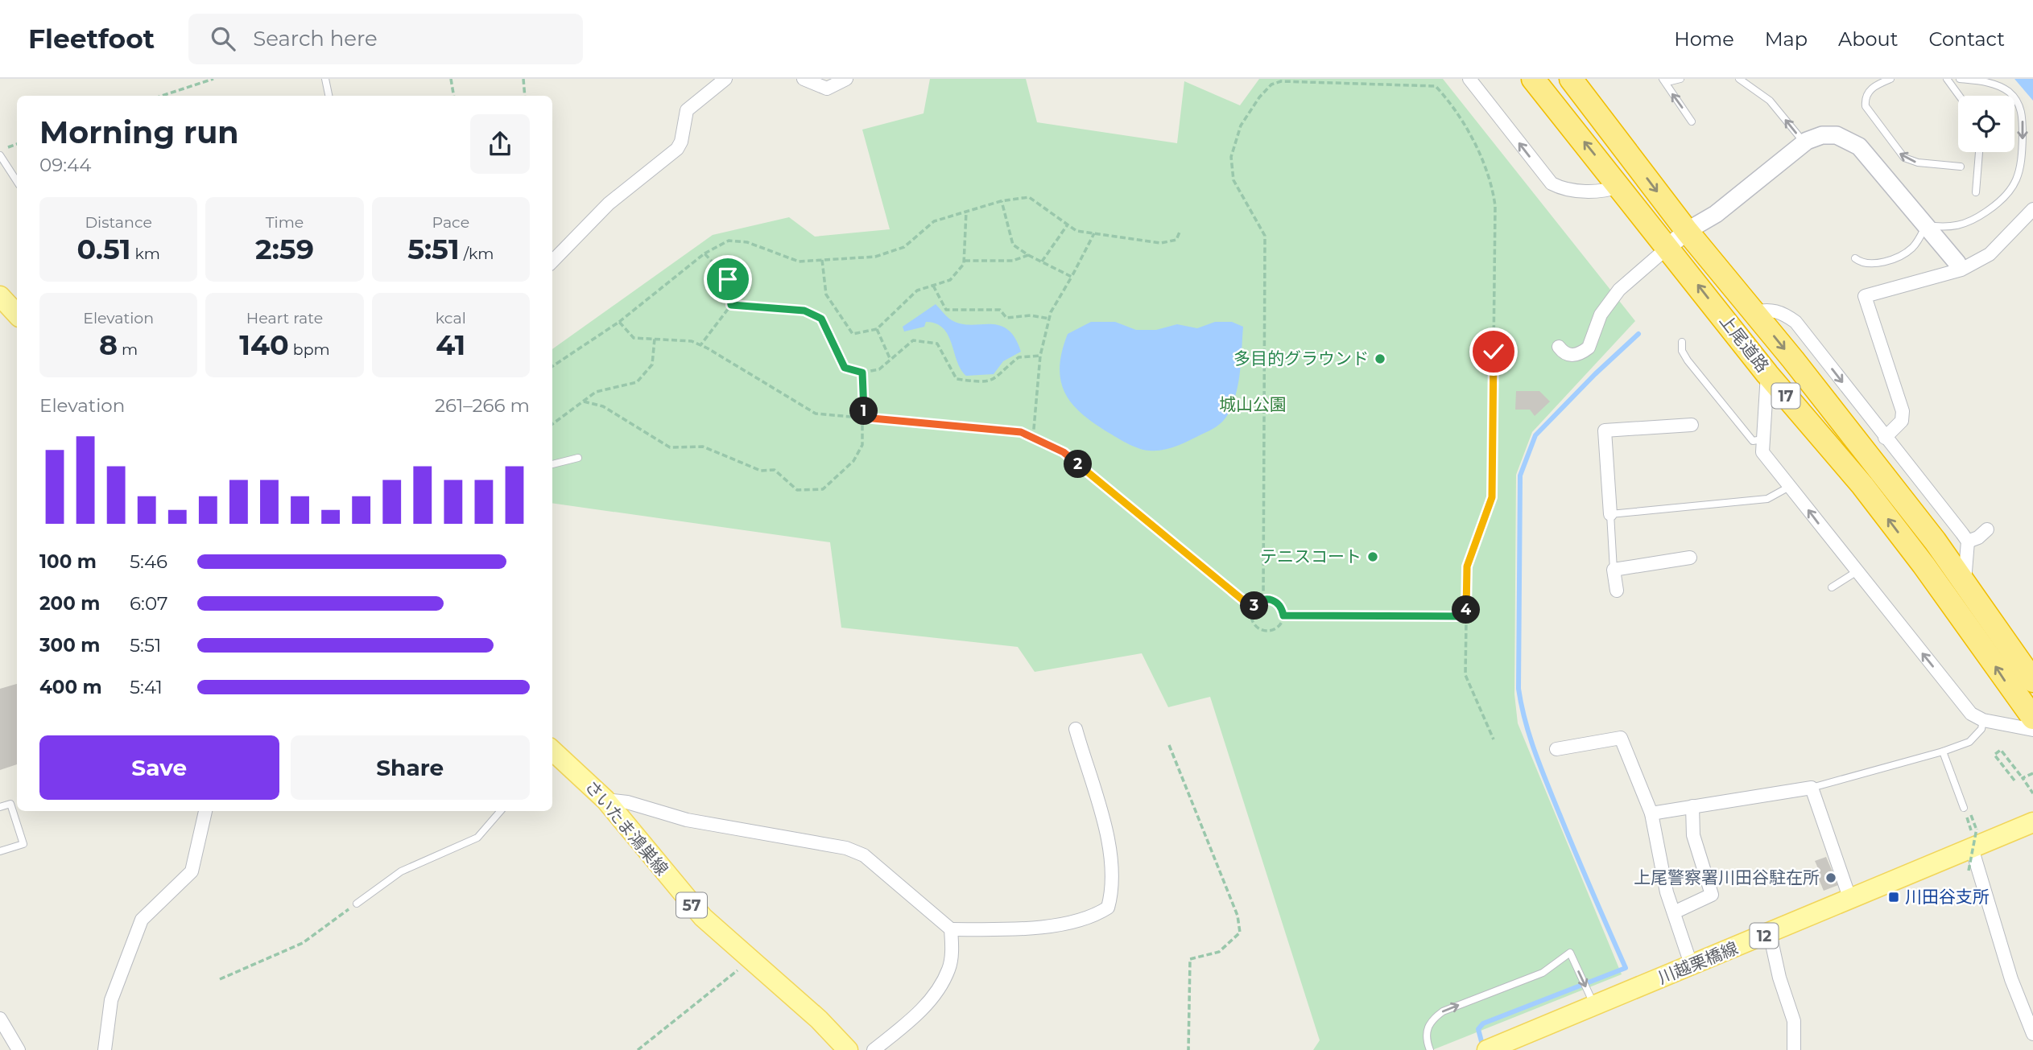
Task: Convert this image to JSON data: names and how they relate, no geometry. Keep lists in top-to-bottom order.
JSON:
{
  "streets": {
    "highway": ["上尾道路", "17"],
    "main road": [
      "さいたま鴻巣線",
      "57",
      "12",
      "川越栗橋線"
    ]
  },
  "parks": ["城山公園"],
  "places": {
    "other": ["多目的グラウンド", "テニスコート", "上尾警察署川田谷駐在所"],
    "transit": ["川田谷支所"]
  },
  "page": {
    "header": "Fleetfoot",
    "search": "Search here",
    "nav": [
      "Home",
      "Map",
      "About",
      "Contact"
    ],
    "heading": ["Morning run", "09:44"],
    "stats": [
      ["Distance", "0.51 km"],
      ["Time", "2:59"],
      ["Pace", "5:51 /km"],
      ["Elevation", "8 m"],
      ["Heart rate", "140 bpm"],
      ["kcal", "41"]
    ],
    "chart": ["Elevation", "261–266 m"],
    "pins": [
      "1",
      "2",
      "3",
      "4"
    ],
    "list": [
      {
        "name": "100 m",
        "note": "5:46"
      },
      {
        "name": "200 m",
        "note": "6:07"
      },
      {
        "name": "300 m",
        "note": "5:51"
      },
      {
        "name": "400 m",
        "note": "5:41"
      }
    ],
    "buttons": ["Save", "Share"]
  }
}
